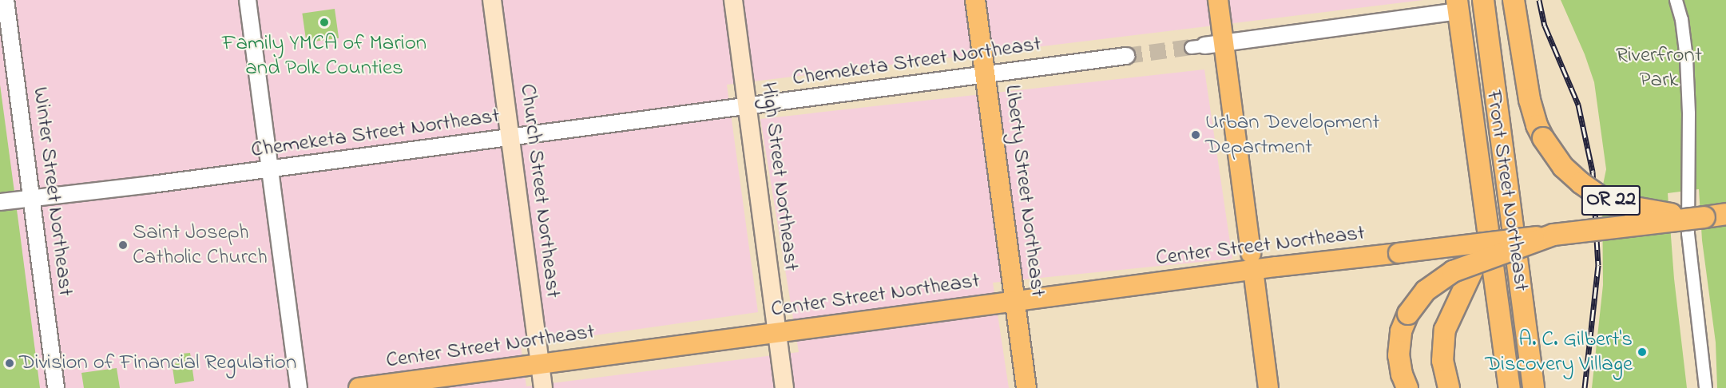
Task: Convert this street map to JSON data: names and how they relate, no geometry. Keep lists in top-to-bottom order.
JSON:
{
  "streets": {
    "highway": ["Front Street Northeast", "OR 22"],
    "main road": [
      "High Street Northeast",
      "Church Street Northeast",
      "Liberty Street Northeast",
      "Center Street Northeast"
    ],
    "street": ["Chemeketa Street Northeast", "Winter Street Northeast"]
  },
  "crossings": [
    ["Chemeketa Street Northeast", "High Street Northeast"],
    ["Chemeketa Street Northeast", "Church Street Northeast"],
    ["Chemeketa Street Northeast", "Liberty Street Northeast"],
    ["Chemeketa Street Northeast", "Winter Street Northeast"],
    ["High Street Northeast", "Center Street Northeast"],
    ["Church Street Northeast", "Center Street Northeast"],
    ["Liberty Street Northeast", "Center Street Northeast"]
  ],
  "parks": ["Riverfront Park"],
  "places": [
    "Family YMCA of Marion and Polk Counties",
    "Urban Development Department",
    "Saint Joseph Catholic Church",
    "A. C. Gilbert's Discovery Village",
    "Division of Financial Regulation"
  ]
}
